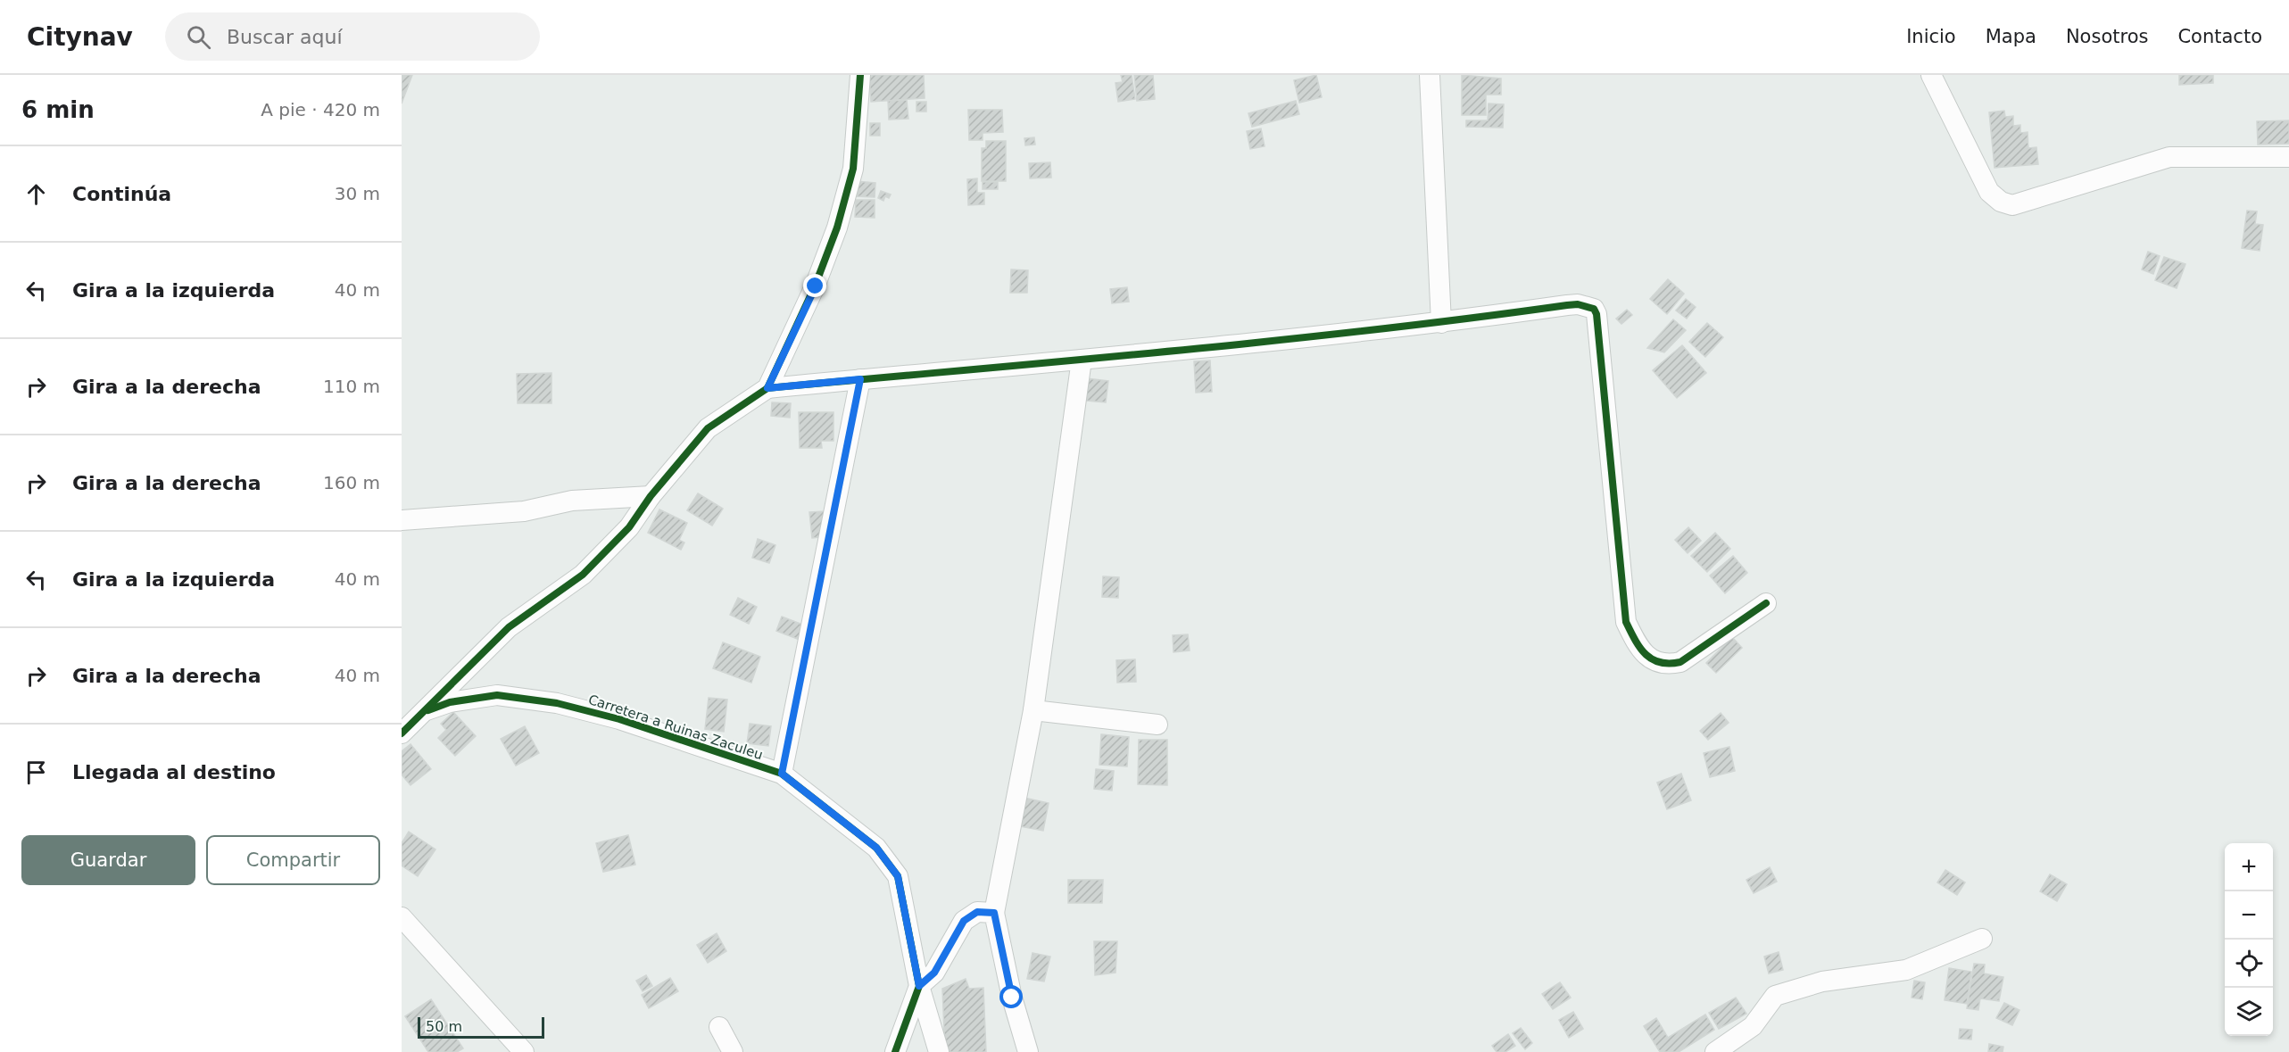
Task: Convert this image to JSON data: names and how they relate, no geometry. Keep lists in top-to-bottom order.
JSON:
{
  "streets": {
    "street": ["Carretera a Ruinas Zaculeu"]
  },
  "scale_bar": "50 m",
  "page": {
    "header": "Citynav",
    "search": "Buscar aquí",
    "nav": [
      "Inicio",
      "Mapa",
      "Nosotros",
      "Contacto"
    ],
    "heading": ["6 min", "A pie · 420 m"],
    "list": [
      ["Continúa", "30 m"],
      ["Gira a la izquierda", "40 m"],
      ["Gira a la derecha", "110 m"],
      ["Gira a la derecha", "160 m"],
      ["Gira a la izquierda", "40 m"],
      ["Gira a la derecha", "40 m"],
      "Llegada al destino"
    ],
    "buttons": ["Guardar", "Compartir"],
    "map_buttons": ["+", "−"],
    "scale": "50 m"
  }
}
